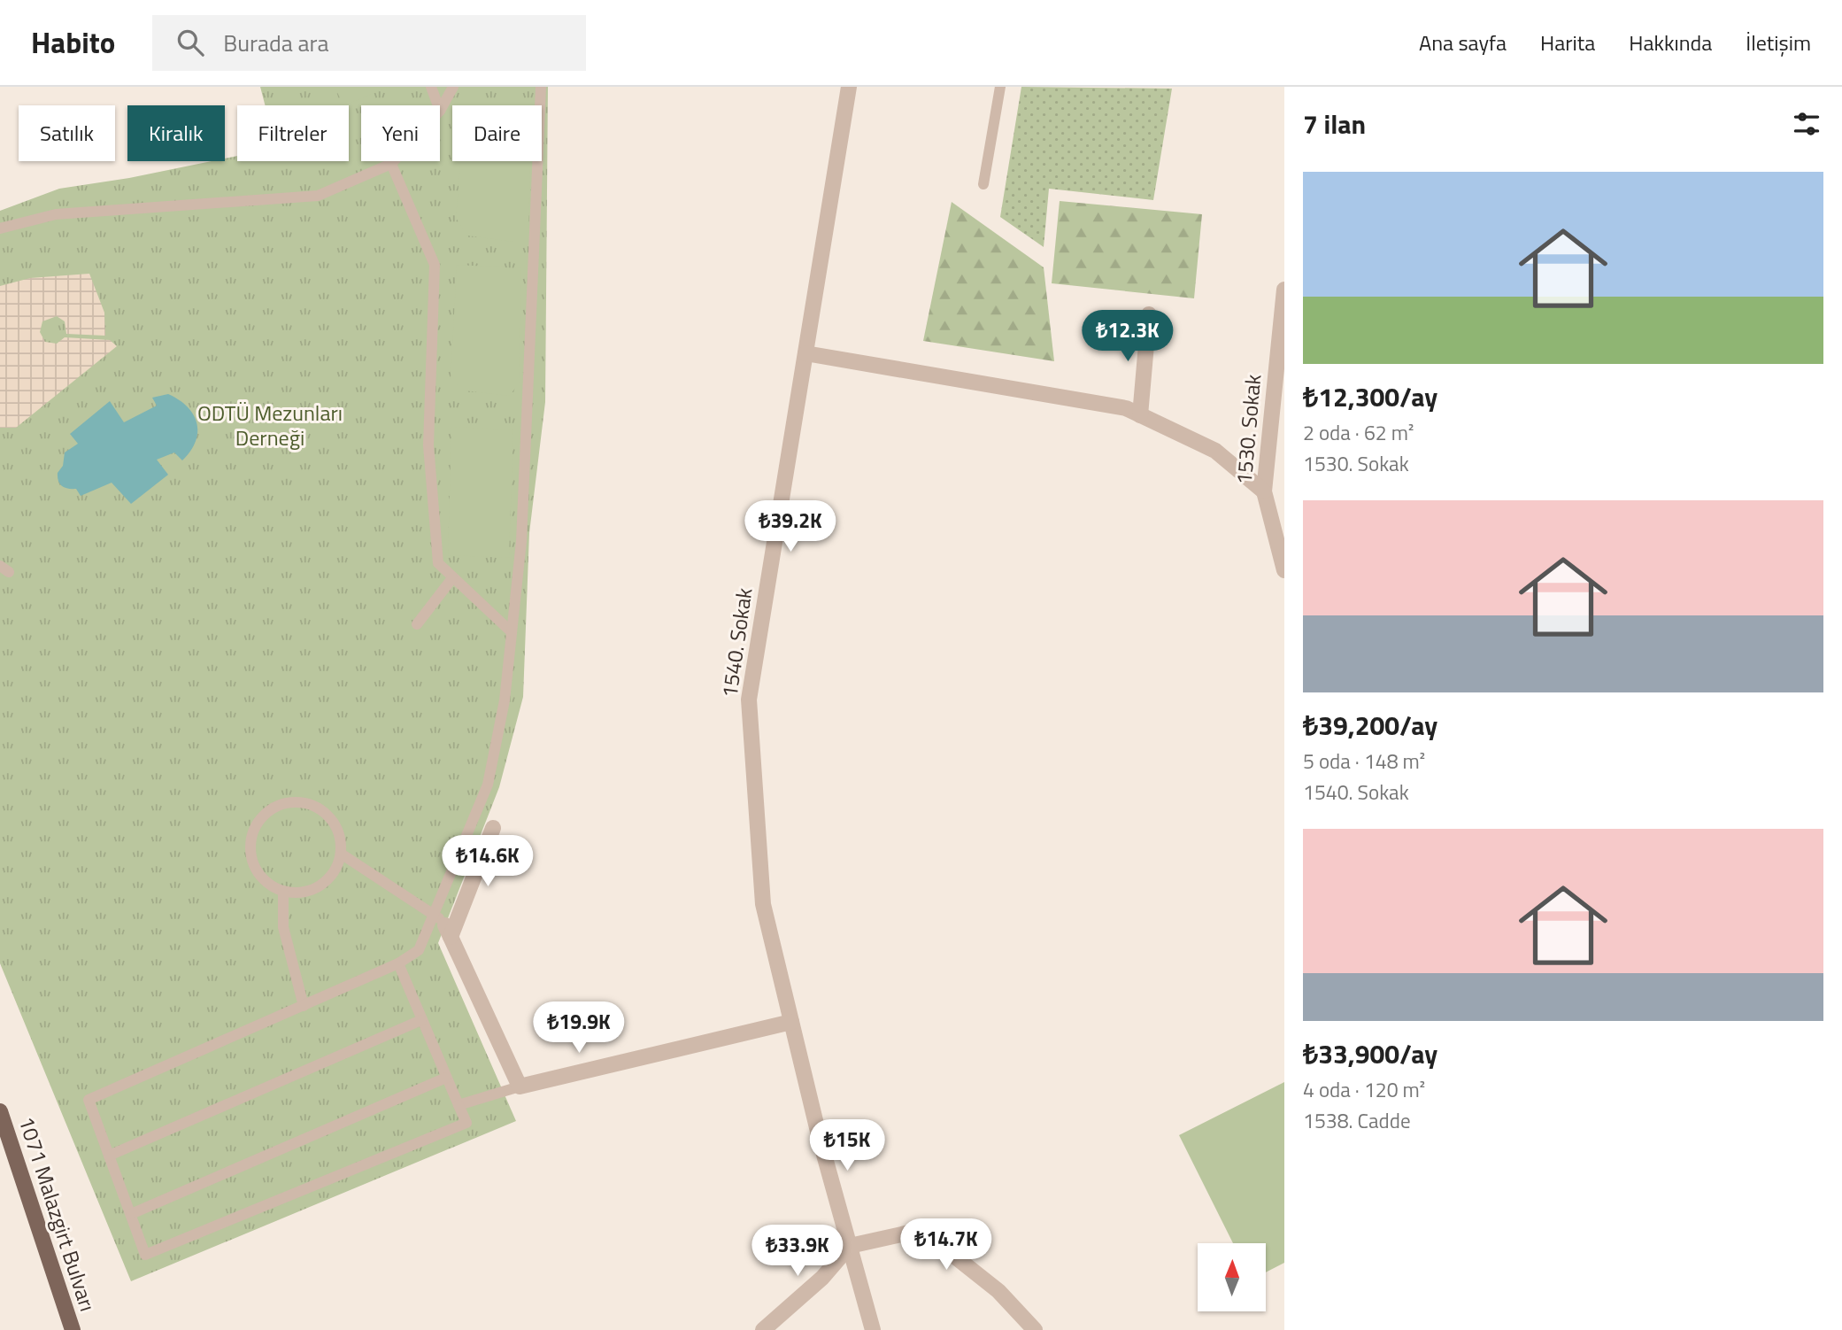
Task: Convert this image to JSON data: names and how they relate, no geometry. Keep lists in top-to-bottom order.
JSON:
{
  "streets": {
    "main road": ["1071 Malazgirt Bulvarı"],
    "street": ["1530. Sokak", "1540. Sokak"]
  },
  "parks": ["ODTÜ Mezunları Derneği"],
  "north": "top",
  "page": {
    "header": "Habito",
    "search": "Burada ara",
    "nav": [
      "Ana sayfa",
      "Harita",
      "Hakkında",
      "İletişim"
    ],
    "heading": "7 ilan",
    "chip": [
      "Satılık",
      "Kiralık",
      "Filtreler",
      "Yeni",
      "Daire"
    ],
    "list": [
      {
        "name": "₺12,300/ay",
        "note": "2 oda · 62 m² · 1530. Sokak"
      },
      {
        "name": "₺39,200/ay",
        "note": "5 oda · 148 m² · 1540. Sokak"
      },
      {
        "name": "₺33,900/ay",
        "note": "4 oda · 120 m² · 1538. Cadde"
      }
    ],
    "price": [
      "₺12.3K",
      "₺39.2K",
      "₺14.6K",
      "₺19.9K",
      "₺15K",
      "₺14.7K",
      "₺33.9K"
    ]
  }
}
